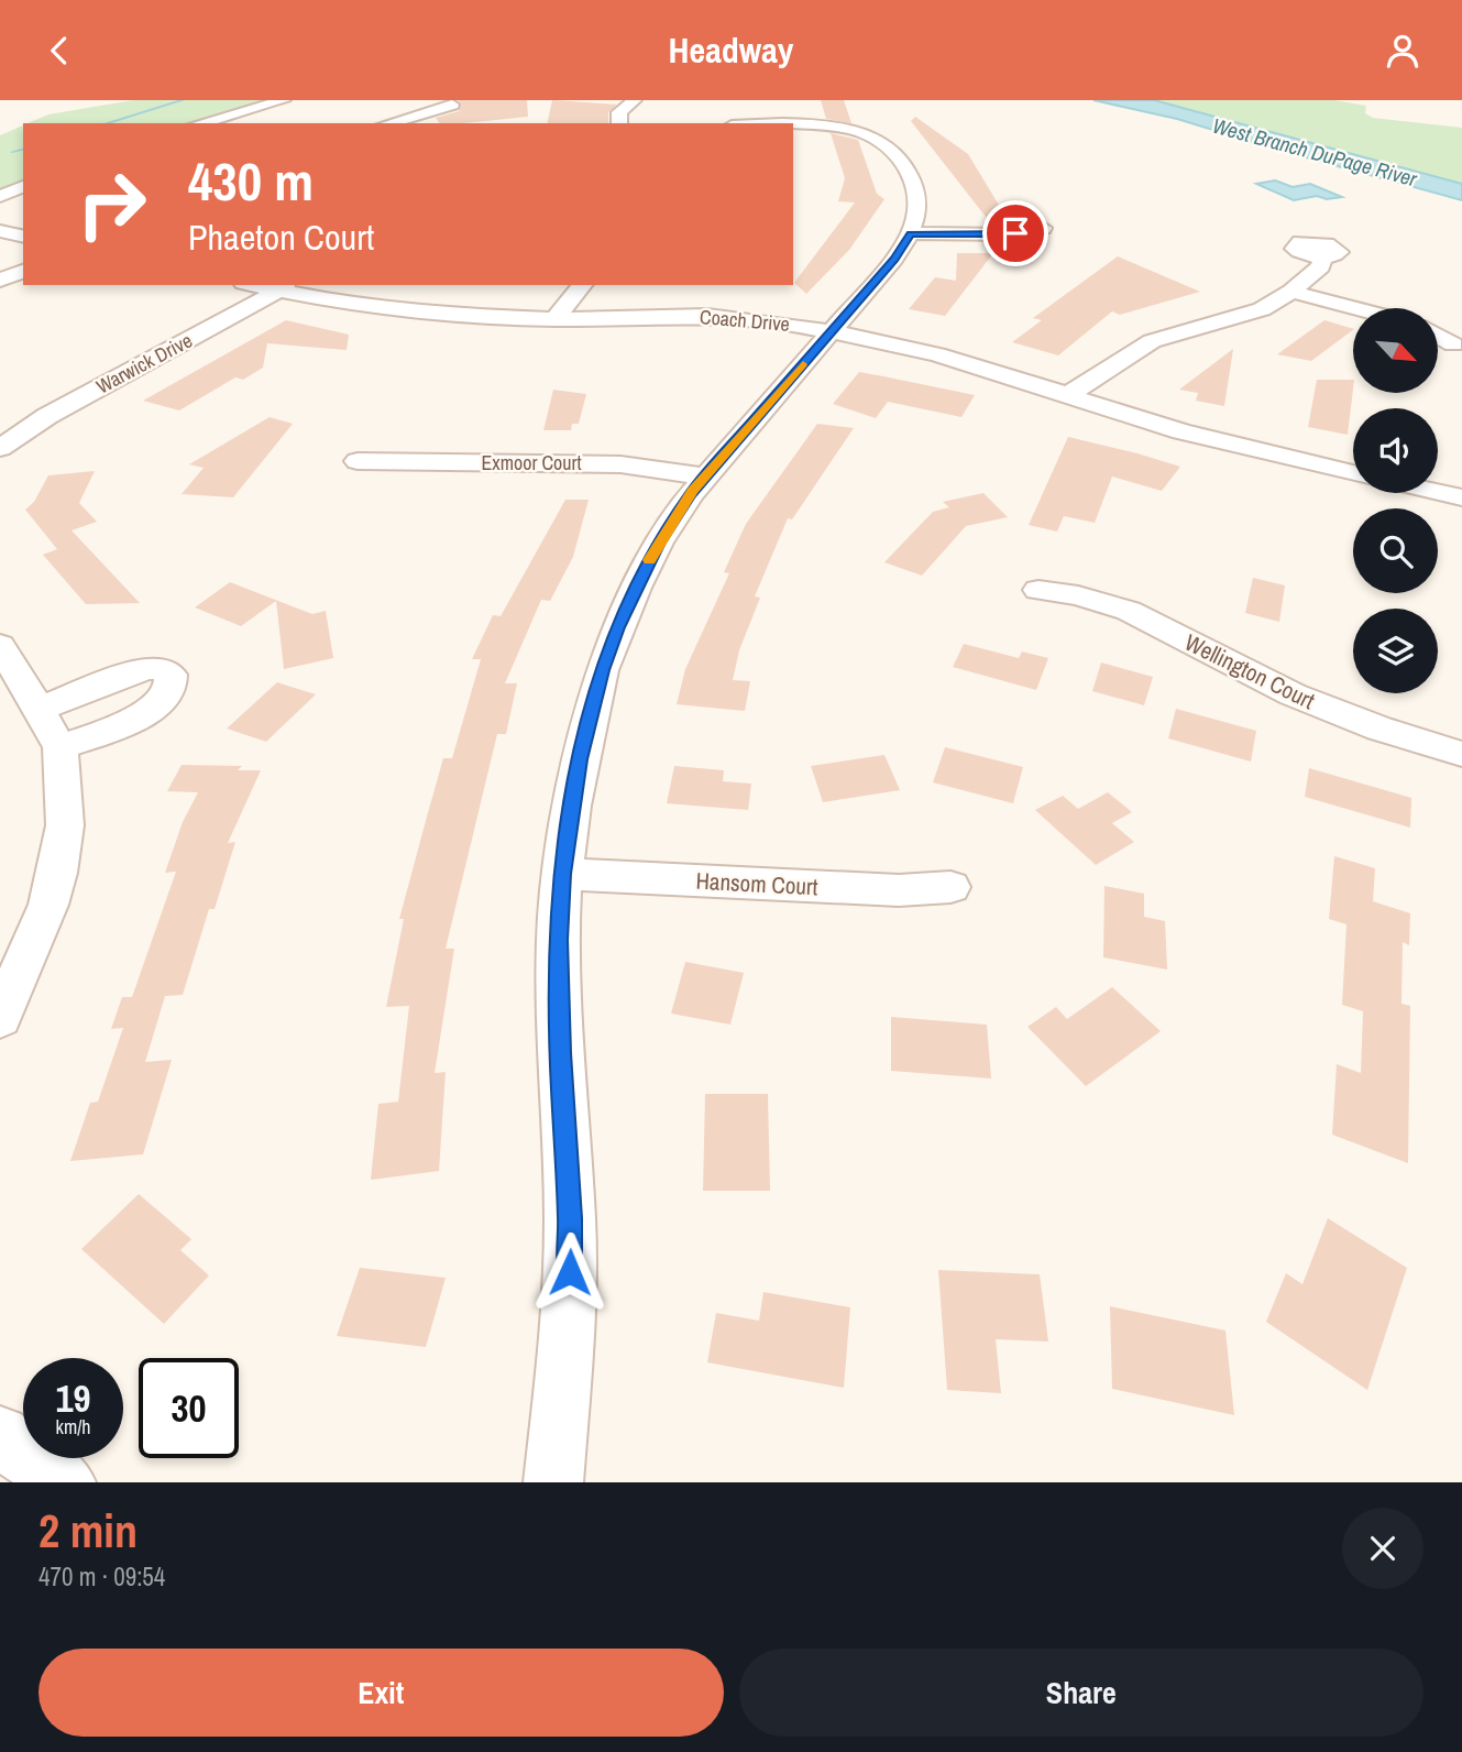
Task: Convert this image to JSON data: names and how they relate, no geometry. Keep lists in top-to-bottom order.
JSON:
{
  "streets": {
    "street": [
      "Coach Drive",
      "Warwick Drive",
      "Exmoor Court",
      "Wellington Court",
      "Hansom Court"
    ]
  },
  "crossings": [
    ["Coach Drive", "Warwick Drive"]
  ],
  "water": ["West Branch DuPage River"],
  "north": "bottom right",
  "page": {
    "header": "Headway",
    "turn": ["430 m", "Phaeton Court"],
    "speed": "19 km/h",
    "limit": "30",
    "heading": ["2 min", "470 m · 09:54"],
    "buttons": ["Exit", "Share"]
  }
}
